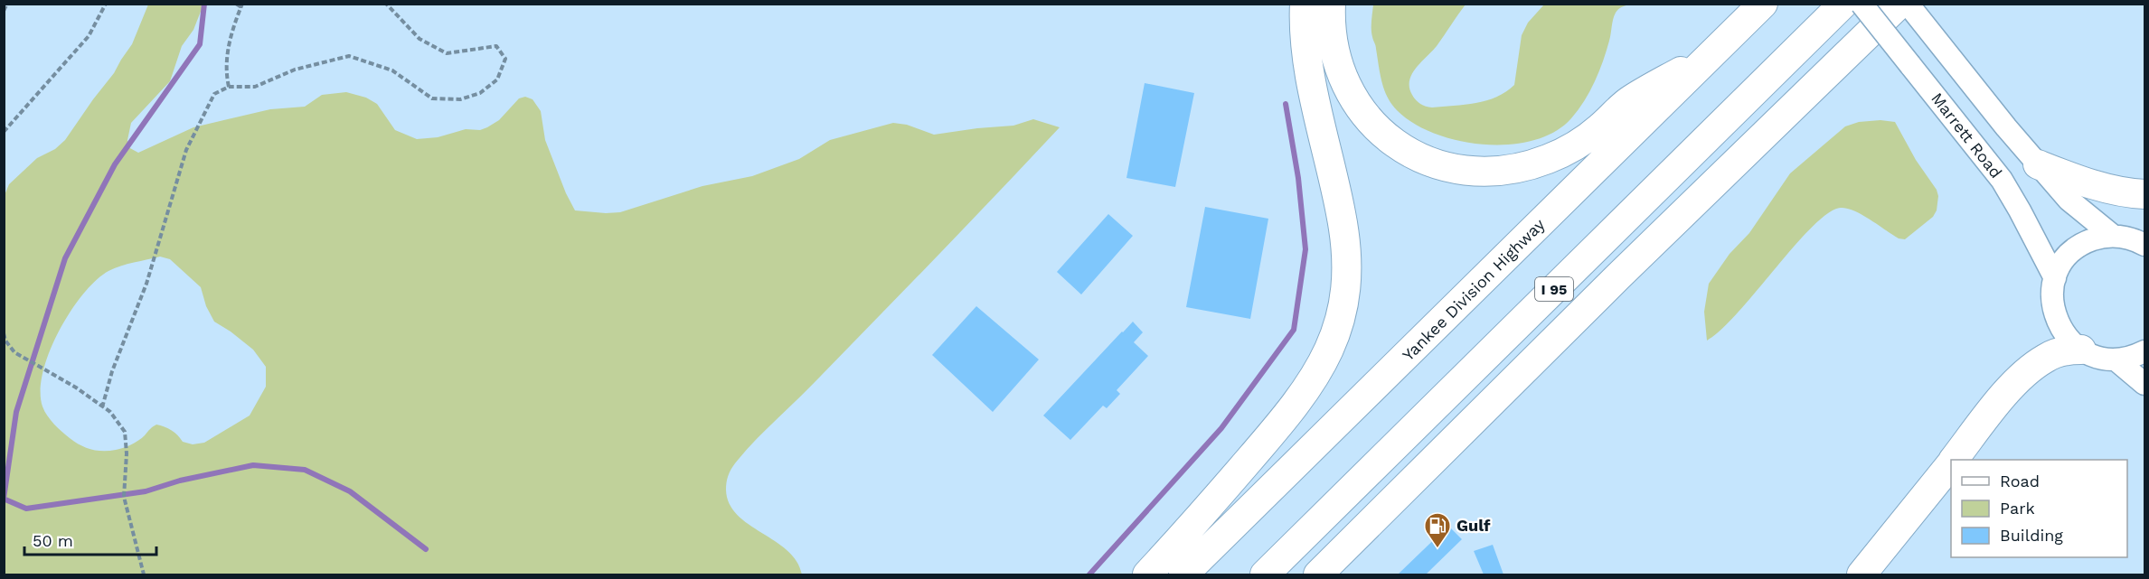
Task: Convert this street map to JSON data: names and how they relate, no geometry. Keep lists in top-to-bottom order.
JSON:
{
  "streets": {
    "highway": ["I 95", "Yankee Division Highway"],
    "main road": ["Marrett Road"]
  },
  "places": {
    "fuel station": ["Gulf"]
  },
  "legend": ["Road", "Park", "Building"],
  "scale_bar": "50 m"
}
